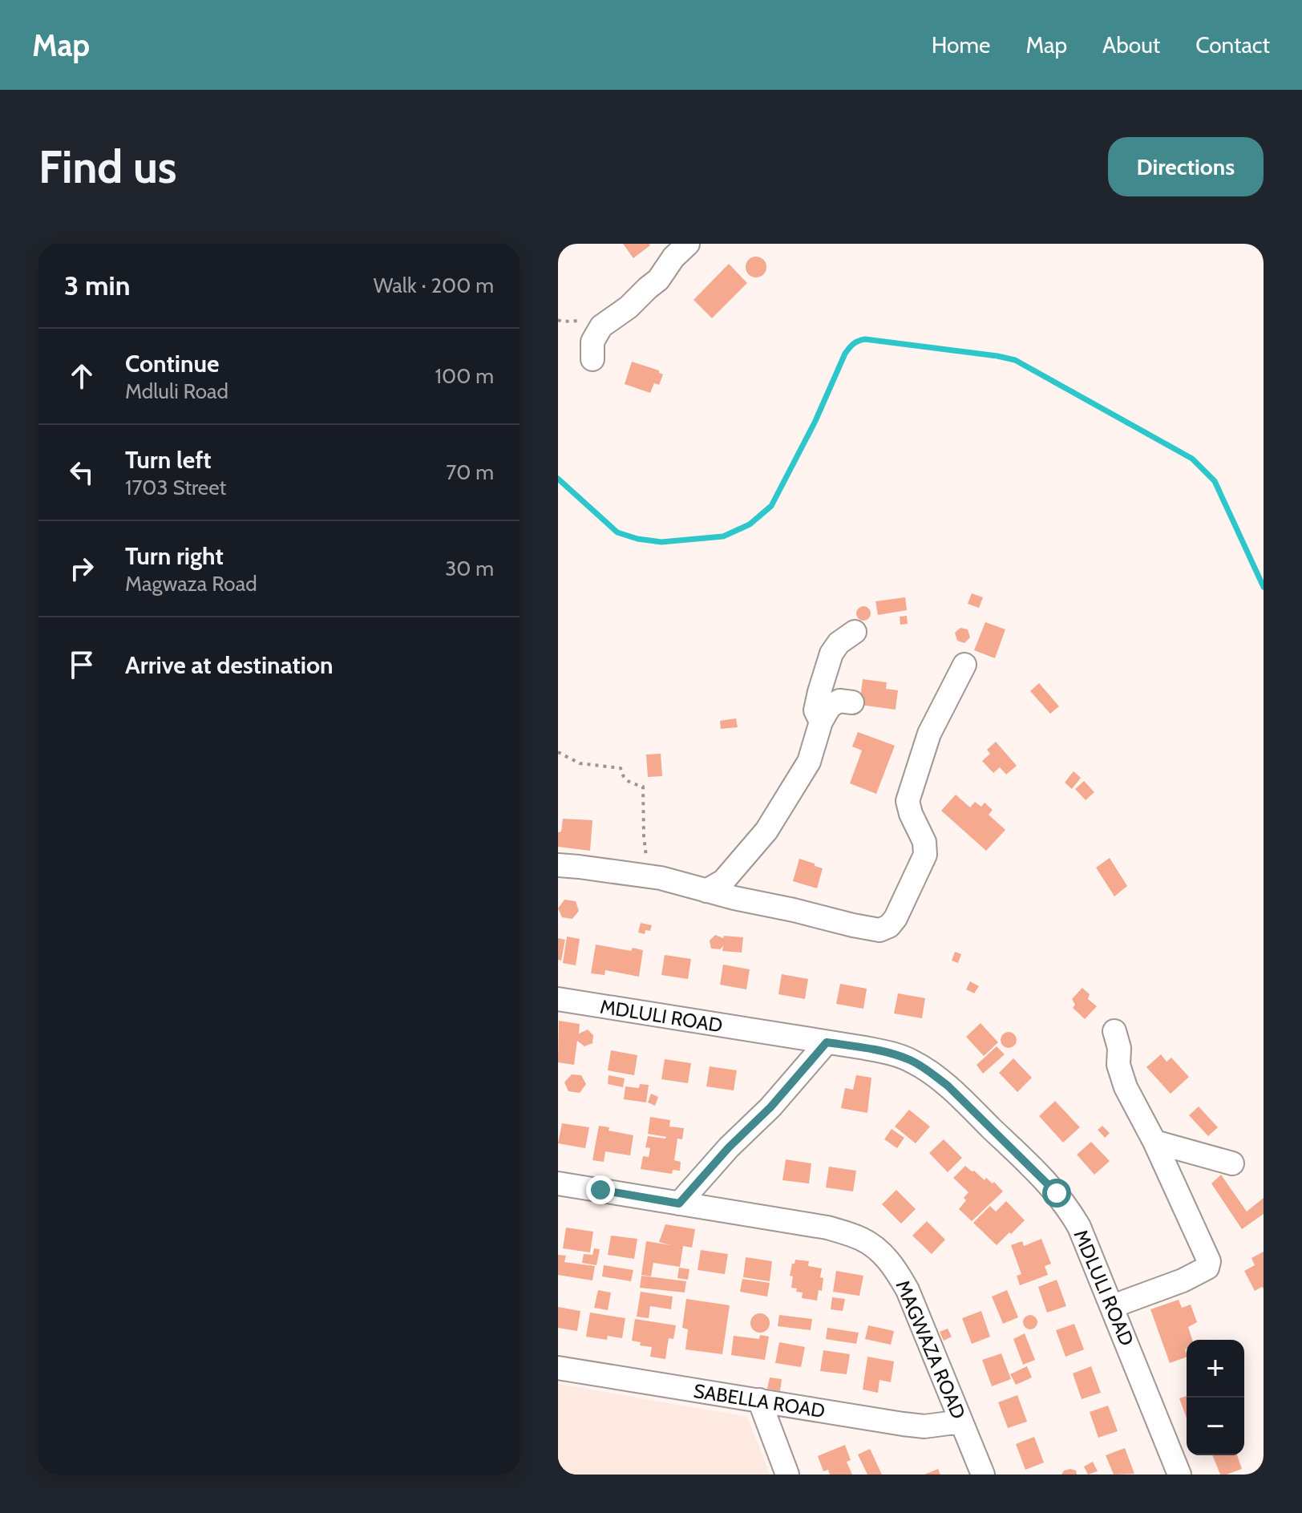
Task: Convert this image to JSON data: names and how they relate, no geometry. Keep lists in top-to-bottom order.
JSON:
{
  "streets": {
    "street": ["MDLULI ROAD", "MAGWAZA ROAD", "SABELLA ROAD"]
  },
  "crossings": [
    ["MAGWAZA ROAD", "SABELLA ROAD"]
  ],
  "page": {
    "header": "Map",
    "nav": [
      "Home",
      "Map",
      "About",
      "Contact"
    ],
    "buttons": "Directions",
    "title": "Find us",
    "heading": ["3 min", "Walk · 200 m"],
    "list": [
      ["Continue", "Mdluli Road", "100 m"],
      ["Turn left", "1703 Street", "70 m"],
      ["Turn right", "Magwaza Road", "30 m"],
      "Arrive at destination"
    ],
    "map_buttons": ["+", "−"]
  }
}
